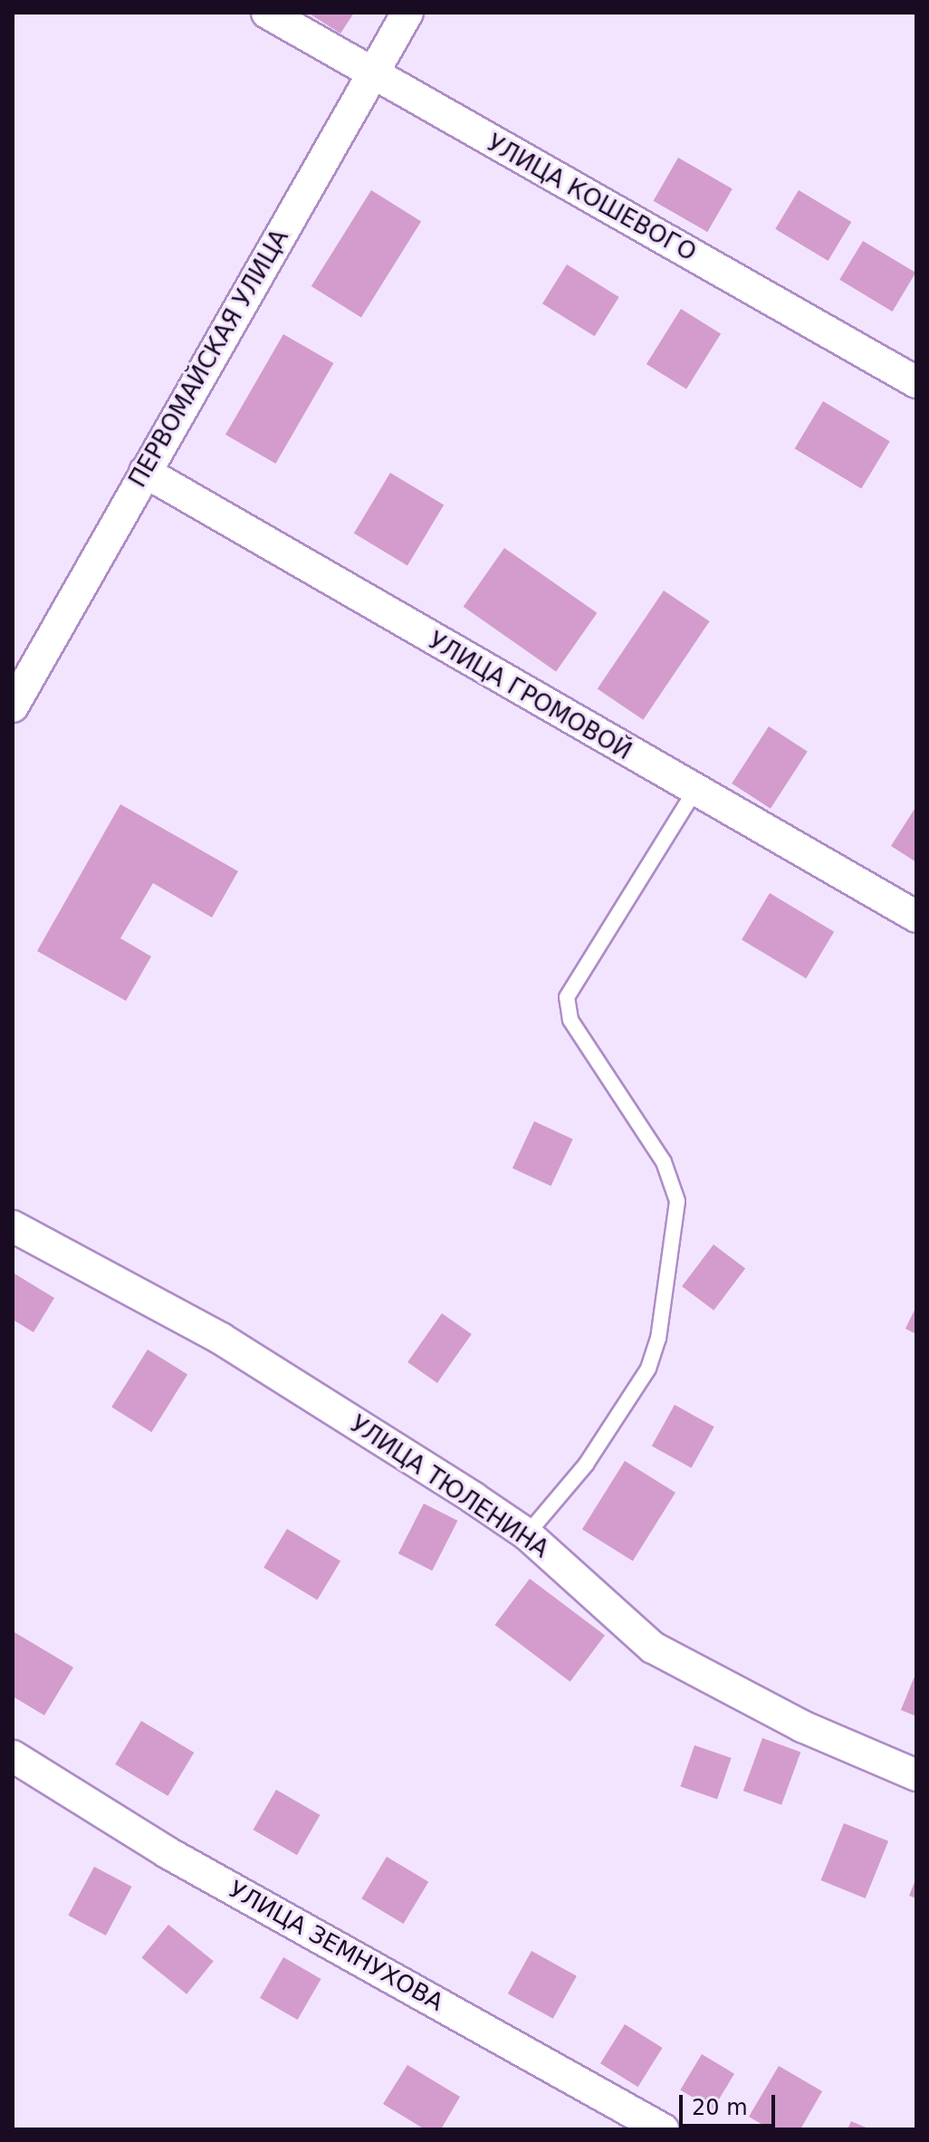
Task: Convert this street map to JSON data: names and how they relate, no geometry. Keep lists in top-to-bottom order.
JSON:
{
  "streets": {
    "street": [
      "УЛИЦА КОШЕВОГО",
      "ПЕРВОМАЙСКАЯ УЛИЦА",
      "УЛИЦА ГРОМОВОЙ",
      "УЛИЦА ТЮЛЕНИНА",
      "УЛИЦА ЗЕМНУХОВА"
    ]
  },
  "crossings": [
    ["УЛИЦА КОШЕВОГО", "ПЕРВОМАЙСКАЯ УЛИЦА"],
    ["ПЕРВОМАЙСКАЯ УЛИЦА", "УЛИЦА ГРОМОВОЙ"]
  ],
  "scale_bar": "20 m"
}
